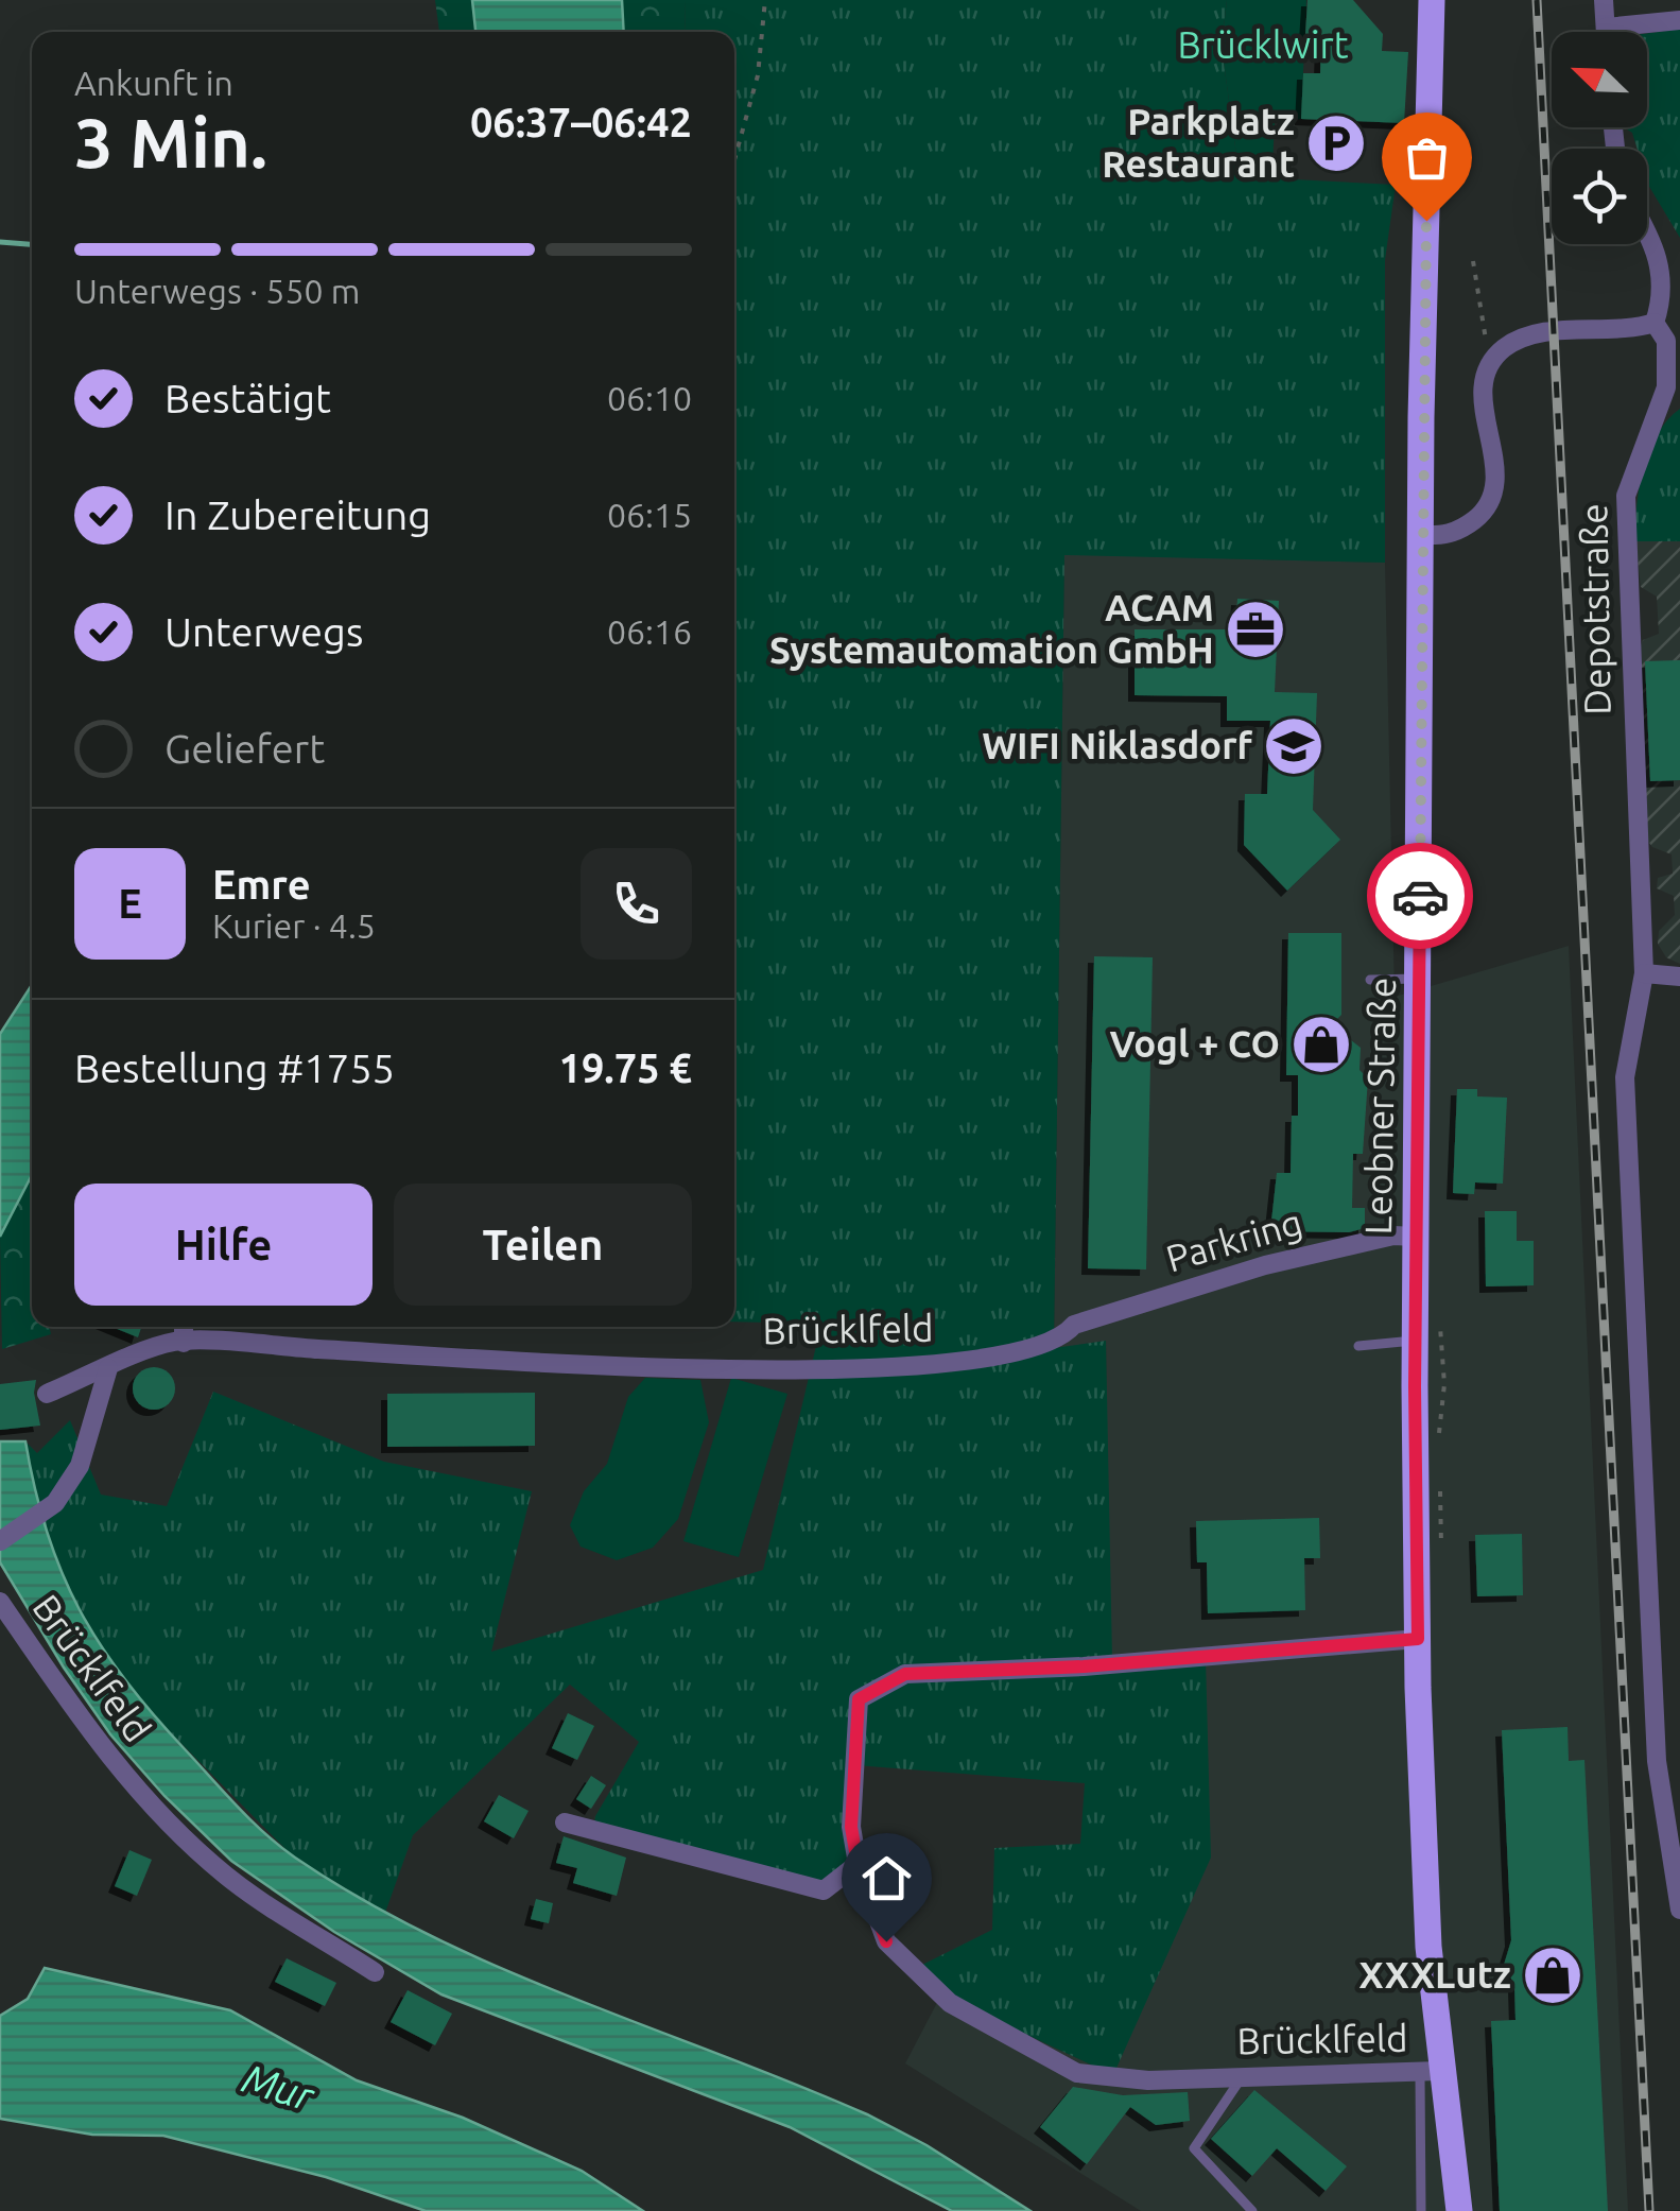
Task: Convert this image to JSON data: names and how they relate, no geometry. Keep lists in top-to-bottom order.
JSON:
{
  "streets": {
    "main road": ["Leobner Straße"],
    "street": ["Depotstraße", "Parkring", "Brücklfeld"]
  },
  "crossings": [
    ["Leobner Straße", "Parkring"],
    ["Leobner Straße", "Brücklfeld"],
    ["Parkring", "Brücklfeld"]
  ],
  "water": ["Mur"],
  "parks": ["Brücklwirt"],
  "places": {
    "parking": ["Parkplatz Restaurant"],
    "office": ["ACAM Systemautomation GmbH"],
    "school or university": ["WIFI Niklasdorf"],
    "shop": ["Vogl + CO", "XXXLutz"]
  },
  "north": "top left",
  "page": {
    "heading": ["3 Min.", "Ankunft in", "06:37–06:42"],
    "panel": [
      "Emre",
      "Kurier · 4.5",
      "Bestellung #1755",
      "19.75 €"
    ],
    "bar": "Unterwegs · 550 m",
    "list": [
      ["Bestätigt", "06:10"],
      ["In Zubereitung", "06:15"],
      ["Unterwegs", "06:16"],
      "Geliefert"
    ],
    "round": "E",
    "buttons": ["Hilfe", "Teilen"]
  }
}
